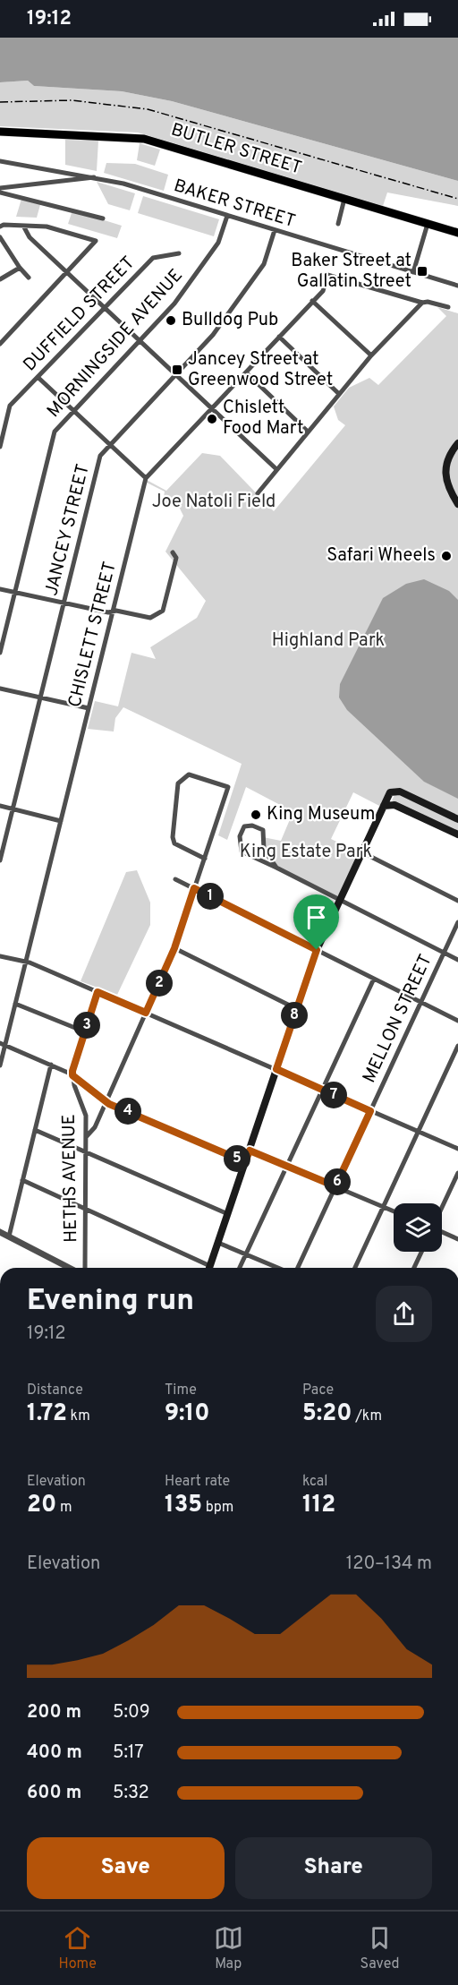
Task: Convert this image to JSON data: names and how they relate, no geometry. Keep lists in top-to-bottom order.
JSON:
{
  "streets": {
    "highway": ["BUTLER STREET"],
    "street": [
      "BAKER STREET",
      "DUFFIELD STREET",
      "MORNINGSIDE AVENUE",
      "JANCEY STREET",
      "CHISLETT STREET",
      "MELLON STREET",
      "HETHS AVENUE"
    ]
  },
  "crossings": [
    ["BAKER STREET", "MORNINGSIDE AVENUE"],
    ["BAKER STREET", "JANCEY STREET"]
  ],
  "parks": ["Joe Natoli Field", "Highland Park", "King Estate Park"],
  "places": {
    "transit": ["Baker Street at Gallatin Street", "Jancey Street at Greenwood Street"],
    "other": [
      "Bulldog Pub",
      "Chislett Food Mart",
      "Safari Wheels",
      "King Museum"
    ]
  },
  "page": {
    "status": "19:12",
    "pins": [
      "1",
      "2",
      "8",
      "3",
      "7",
      "4",
      "5",
      "6"
    ],
    "heading": ["Evening run", "19:12"],
    "stats": [
      ["Distance", "1.72 km"],
      ["Time", "9:10"],
      ["Pace", "5:20 /km"],
      ["Elevation", "20 m"],
      ["Heart rate", "135 bpm"],
      ["kcal", "112"]
    ],
    "chart": ["Elevation", "120–134 m"],
    "list": [
      {
        "name": "200 m",
        "note": "5:09"
      },
      {
        "name": "400 m",
        "note": "5:17"
      },
      {
        "name": "600 m",
        "note": "5:32"
      }
    ],
    "buttons": ["Save", "Share"],
    "tabs": ["Home", "Map", "Saved"]
  }
}
